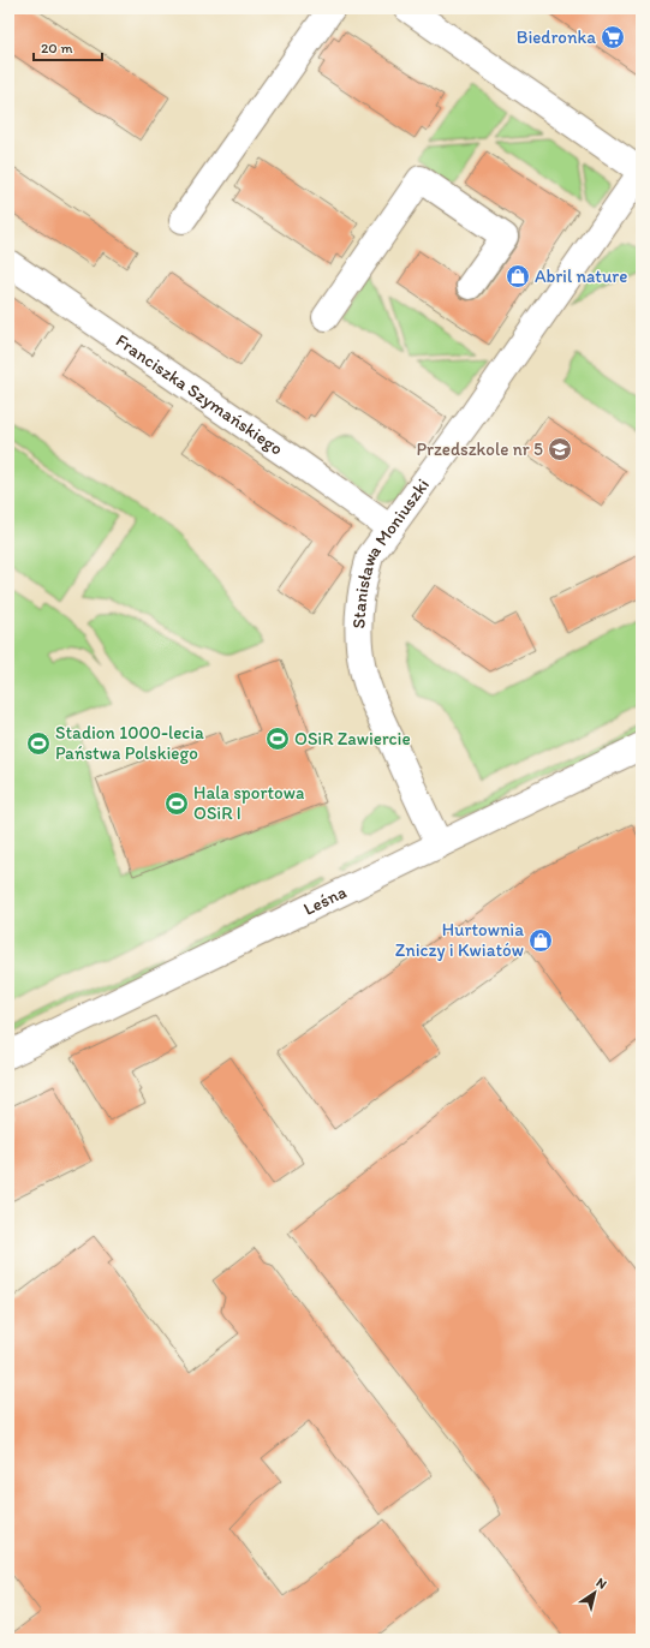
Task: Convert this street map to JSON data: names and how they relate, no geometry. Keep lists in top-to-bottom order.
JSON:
{
  "streets": {
    "street": ["Franciszka Szymańskiego", "Stanisława Moniuszki", "Leśna"]
  },
  "crossings": [
    ["Franciszka Szymańskiego", "Stanisława Moniuszki"],
    ["Stanisława Moniuszki", "Leśna"]
  ],
  "places": {
    "supermarket": ["Biedronka"],
    "shop": ["Abril nature", "Hurtownia Zniczy i Kwiatów"],
    "school or university": ["Przedszkole nr 5"],
    "sports": ["OSiR Zawiercie", "Stadion 1000-lecia Państwa Polskiego", "Hala sportowa OSiR I"]
  },
  "scale_bar": "20 m",
  "north": "top right"
}
